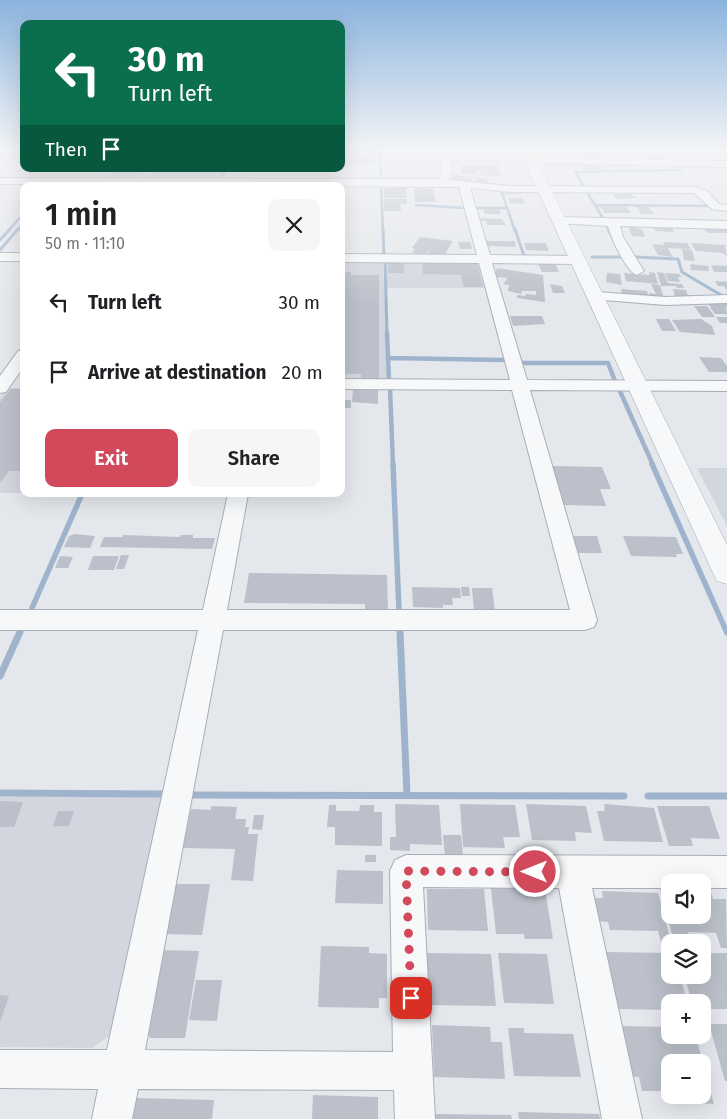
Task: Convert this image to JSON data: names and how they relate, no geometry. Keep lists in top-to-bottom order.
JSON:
{
  "page": {
    "turn": ["30 m", "Turn left"],
    "then": "Then",
    "heading": ["1 min", "50 m · 11:10"],
    "list": [
      {
        "name": "Turn left",
        "value": "30 m"
      },
      {
        "name": "Arrive at destination",
        "value": "20 m"
      }
    ],
    "buttons": ["Exit", "Share"],
    "map_buttons": ["+", "−"]
  }
}
